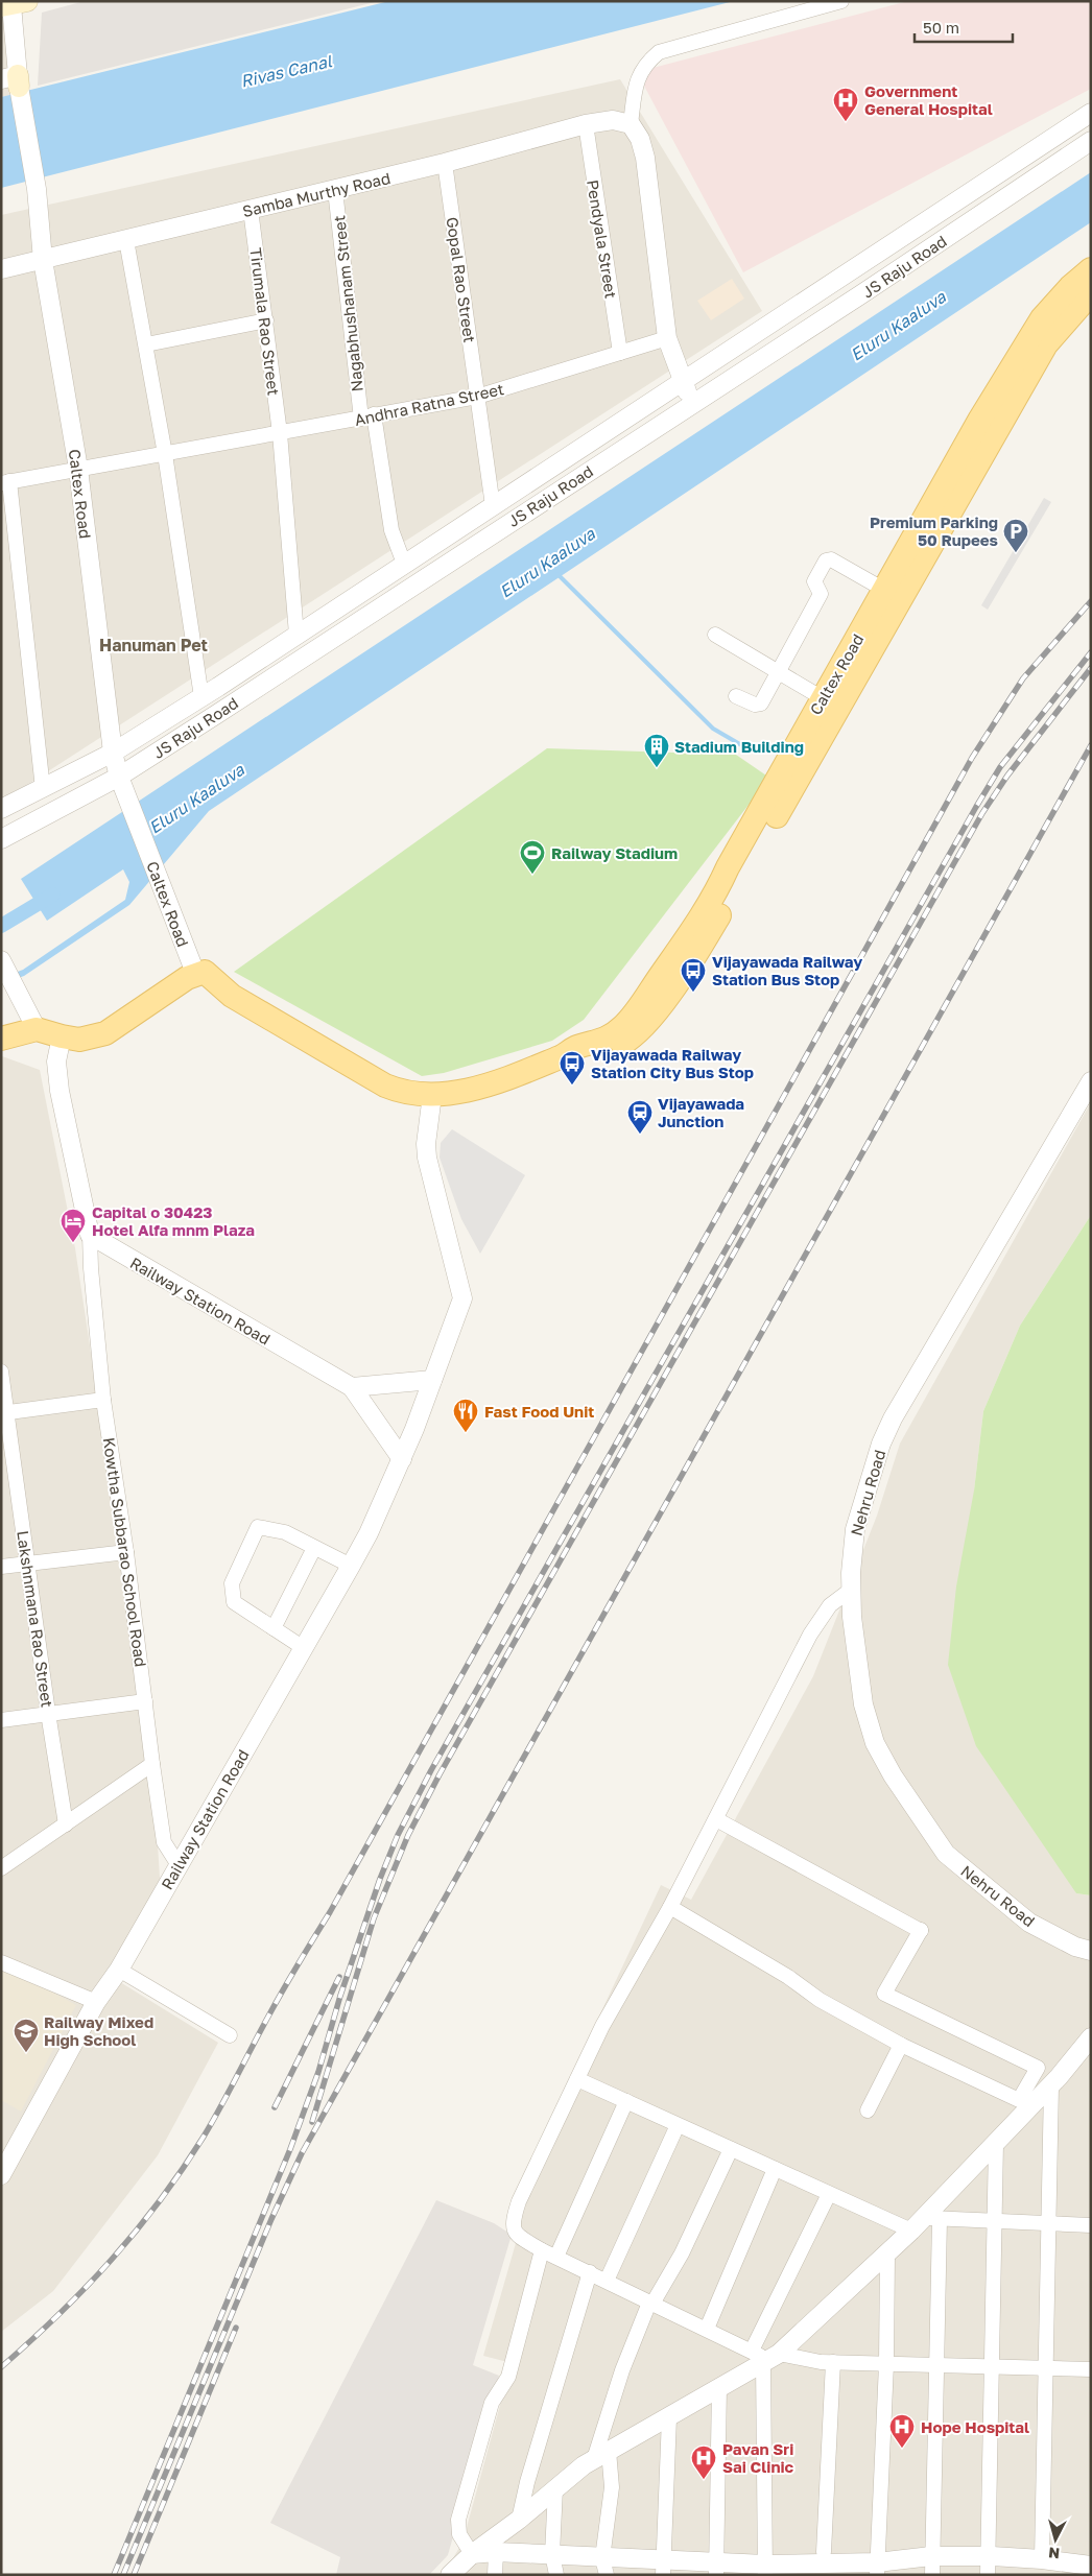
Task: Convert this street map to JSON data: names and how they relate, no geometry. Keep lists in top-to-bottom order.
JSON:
{
  "streets": {
    "main road": ["Caltex Road"],
    "street": [
      "Samba Murthy Road",
      "Pendyala Street",
      "JS Raju Road",
      "Gopal Rao Street",
      "Nagabhushanam Street",
      "Tirumala Rao Street",
      "Andhra Ratna Street",
      "Railway Station Road",
      "Nehru Road",
      "Kowtha Subbarao School Road",
      "Lakshnmana Rao Street"
    ]
  },
  "crossings": [
    ["Samba Murthy Road", "Pendyala Street"],
    ["Samba Murthy Road", "Gopal Rao Street"],
    ["Samba Murthy Road", "Nagabhushanam Street"],
    ["Samba Murthy Road", "Tirumala Rao Street"],
    ["Samba Murthy Road", "Caltex Road"],
    ["Pendyala Street", "Andhra Ratna Street"],
    ["JS Raju Road", "Gopal Rao Street"],
    ["JS Raju Road", "Nagabhushanam Street"],
    ["JS Raju Road", "Tirumala Rao Street"],
    ["JS Raju Road", "Caltex Road"],
    ["Gopal Rao Street", "Andhra Ratna Street"],
    ["Nagabhushanam Street", "Andhra Ratna Street"],
    ["Tirumala Rao Street", "Andhra Ratna Street"],
    ["Andhra Ratna Street", "Caltex Road"],
    ["Caltex Road", "Railway Station Road"],
    ["Railway Station Road", "Kowtha Subbarao School Road"]
  ],
  "districts": ["Hanuman Pet"],
  "water": ["Rivas Canal", "Eluru Kaaluva"],
  "places": {
    "hospital": ["Government General Hospital", "Hope Hospital", "Pavan Sri Sai Clinic"],
    "parking": ["Premium Parking 50 Rupees"],
    "building": ["Stadium Building"],
    "sports": ["Railway Stadium"],
    "bus stop": ["Vijayawada Railway Station Bus Stop", "Vijayawada Railway Station City Bus Stop"],
    "station": ["Vijayawada Junction"],
    "hotel": ["Capital o 30423 Hotel Alfa mnm Plaza"],
    "restaurant": ["Fast Food Unit"],
    "school or university": ["Railway Mixed High School"]
  },
  "scale_bar": "50 m",
  "north": "bottom"
}
